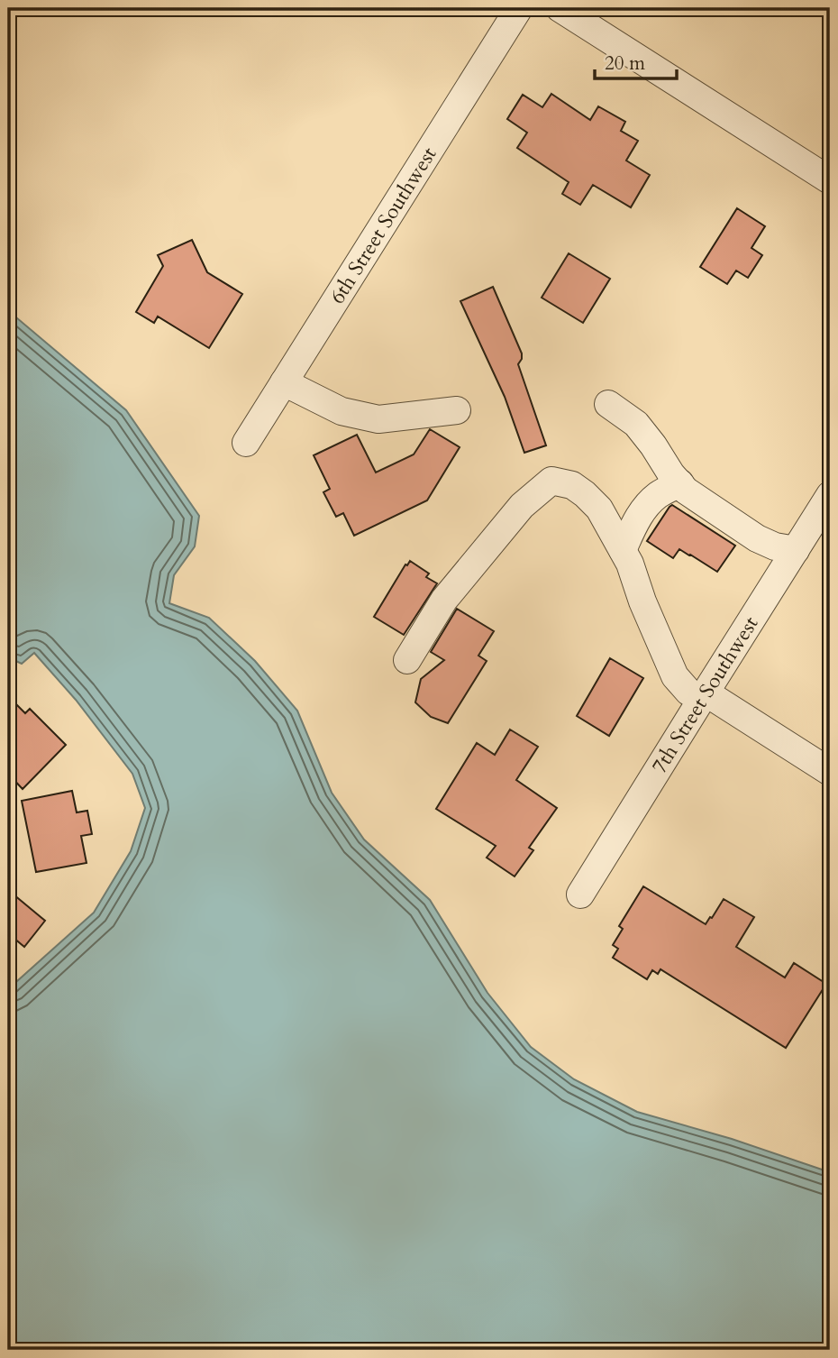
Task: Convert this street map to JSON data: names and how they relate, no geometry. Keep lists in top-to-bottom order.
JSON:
{
  "streets": {
    "street": ["6th Street Southwest", "7th Street Southwest"]
  },
  "scale_bar": "20 m"
}
